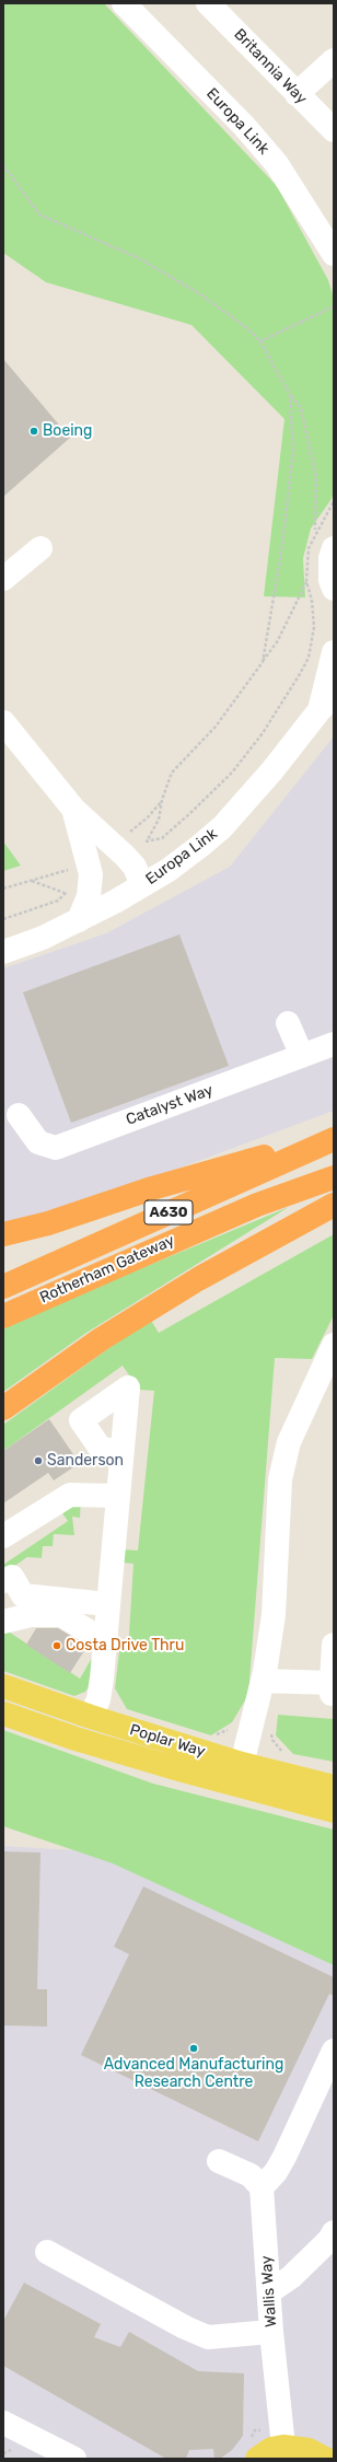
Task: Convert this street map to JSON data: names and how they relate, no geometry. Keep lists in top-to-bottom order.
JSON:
{
  "streets": {
    "highway": ["A630", "Rotherham Gateway"],
    "main road": ["Poplar Way"],
    "street": [
      "Britannia Way",
      "Europa Link",
      "Catalyst Way",
      "Wallis Way"
    ]
  },
  "crossings": [
    ["A630", "Rotherham Gateway"]
  ],
  "places": [
    "Boeing",
    "Sanderson",
    "Costa Drive Thru",
    "Advanced Manufacturing Research Centre"
  ]
}
